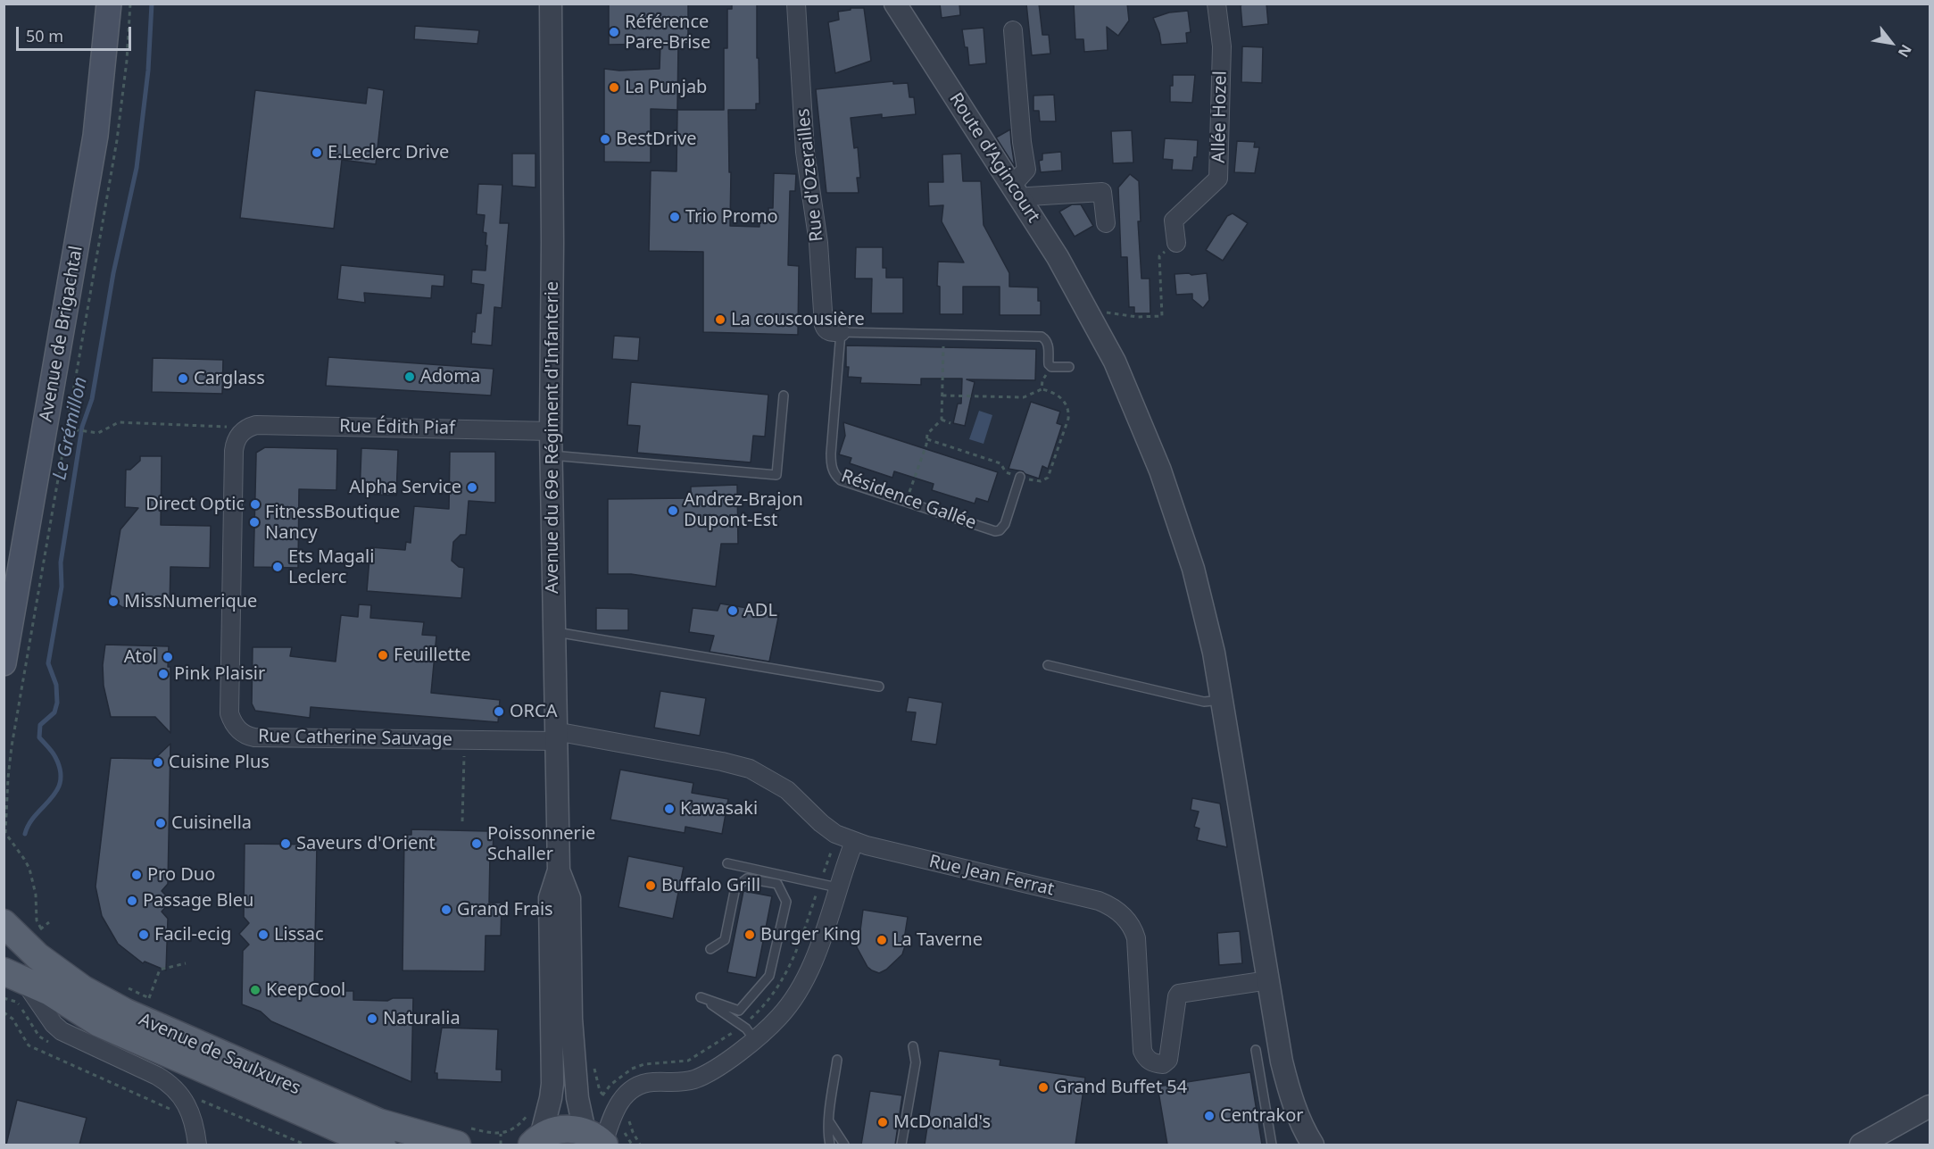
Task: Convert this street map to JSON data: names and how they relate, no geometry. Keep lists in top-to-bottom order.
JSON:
{
  "streets": {
    "main road": ["Avenue de Brigachtal", "Avenue de Saulxures"],
    "street": [
      "Allée Hozel",
      "Route d'Agincourt",
      "Rue d'Ozerailles",
      "Rue Édith Piaf",
      "Avenue du 69e Régiment d'Infanterie",
      "Rue Catherine Sauvage",
      "Rue Jean Ferrat"
    ],
    "lane": ["Résidence Gallée"]
  },
  "crossings": [
    ["Route d'Agincourt", "Rue Jean Ferrat"],
    ["Rue d'Ozerailles", "Résidence Gallée"],
    ["Rue Édith Piaf", "Avenue du 69e Régiment d'Infanterie"],
    ["Rue Édith Piaf", "Rue Catherine Sauvage"],
    ["Avenue du 69e Régiment d'Infanterie", "Rue Catherine Sauvage"],
    ["Avenue du 69e Régiment d'Infanterie", "Rue Jean Ferrat"],
    ["Rue Catherine Sauvage", "Rue Jean Ferrat"]
  ],
  "water": ["Le Grémillon"],
  "places": [
    "Référence Pare-Brise",
    "La Punjab",
    "BestDrive",
    "E.Leclerc Drive",
    "Trio Promo",
    "La couscousière",
    "Adoma",
    "Carglass",
    "Alpha Service",
    "Direct Optic",
    "Andrez-Brajon Dupont-Est",
    "FitnessBoutique Nancy",
    "Ets Magali Leclerc",
    "MissNumerique",
    "ADL",
    "Feuillette",
    "Atol",
    "Pink Plaisir",
    "ORCA",
    "Cuisine Plus",
    "Kawasaki",
    "Cuisinella",
    "Saveurs d'Orient",
    "Poissonnerie Schaller",
    "Pro Duo",
    "Buffalo Grill",
    "Passage Bleu",
    "Grand Frais",
    "Facil-ecig",
    "Lissac",
    "Burger King",
    "La Taverne",
    "KeepCool",
    "Naturalia",
    "Grand Buffet 54",
    "Centrakor",
    "McDonald's"
  ],
  "scale_bar": "50 m",
  "north": "bottom right"
}
